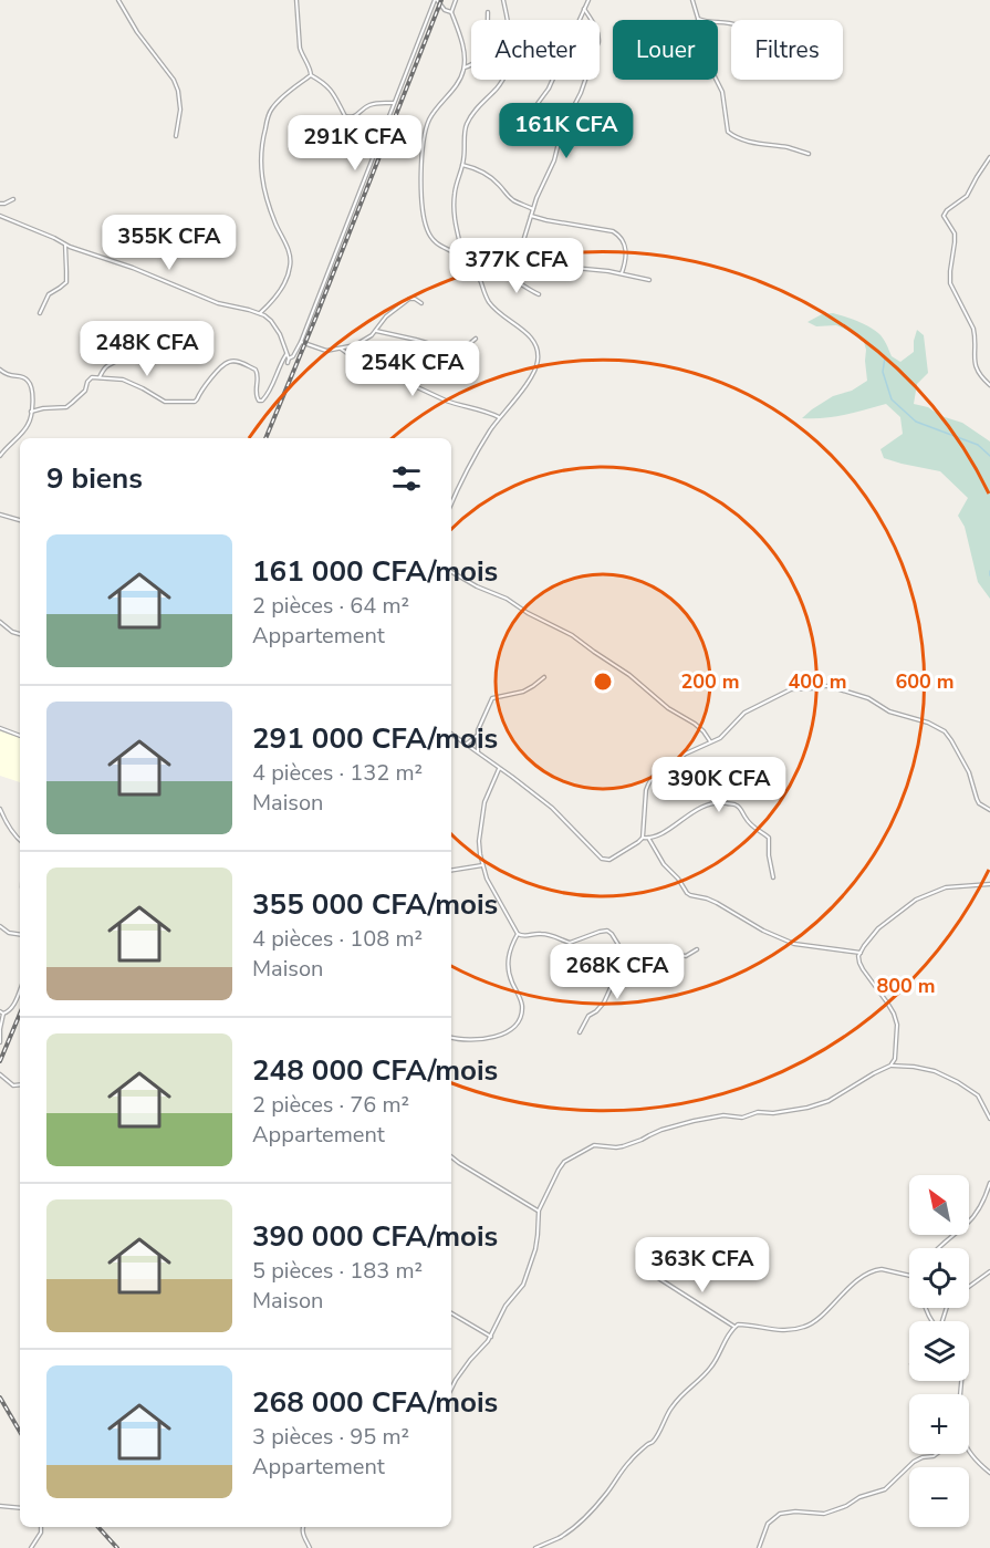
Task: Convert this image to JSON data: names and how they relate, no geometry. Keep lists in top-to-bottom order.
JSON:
{
  "north": "top left",
  "page": {
    "chip": ["Acheter", "Louer", "Filtres"],
    "price": [
      "161K CFA",
      "291K CFA",
      "355K CFA",
      "377K CFA",
      "248K CFA",
      "254K CFA",
      "390K CFA",
      "268K CFA",
      "363K CFA"
    ],
    "heading": "9 biens",
    "list": [
      {
        "name": "161 000 CFA/mois",
        "note": "2 pièces · 64 m² · Appartement"
      },
      {
        "name": "291 000 CFA/mois",
        "note": "4 pièces · 132 m² · Maison"
      },
      {
        "name": "355 000 CFA/mois",
        "note": "4 pièces · 108 m² · Maison"
      },
      {
        "name": "248 000 CFA/mois",
        "note": "2 pièces · 76 m² · Appartement"
      },
      {
        "name": "390 000 CFA/mois",
        "note": "5 pièces · 183 m² · Maison"
      },
      {
        "name": "268 000 CFA/mois",
        "note": "3 pièces · 95 m² · Appartement"
      }
    ],
    "map_buttons": ["+", "−"]
  },
  "rings": [
    "200 m",
    "400 m",
    "600 m",
    "800 m"
  ]
}
